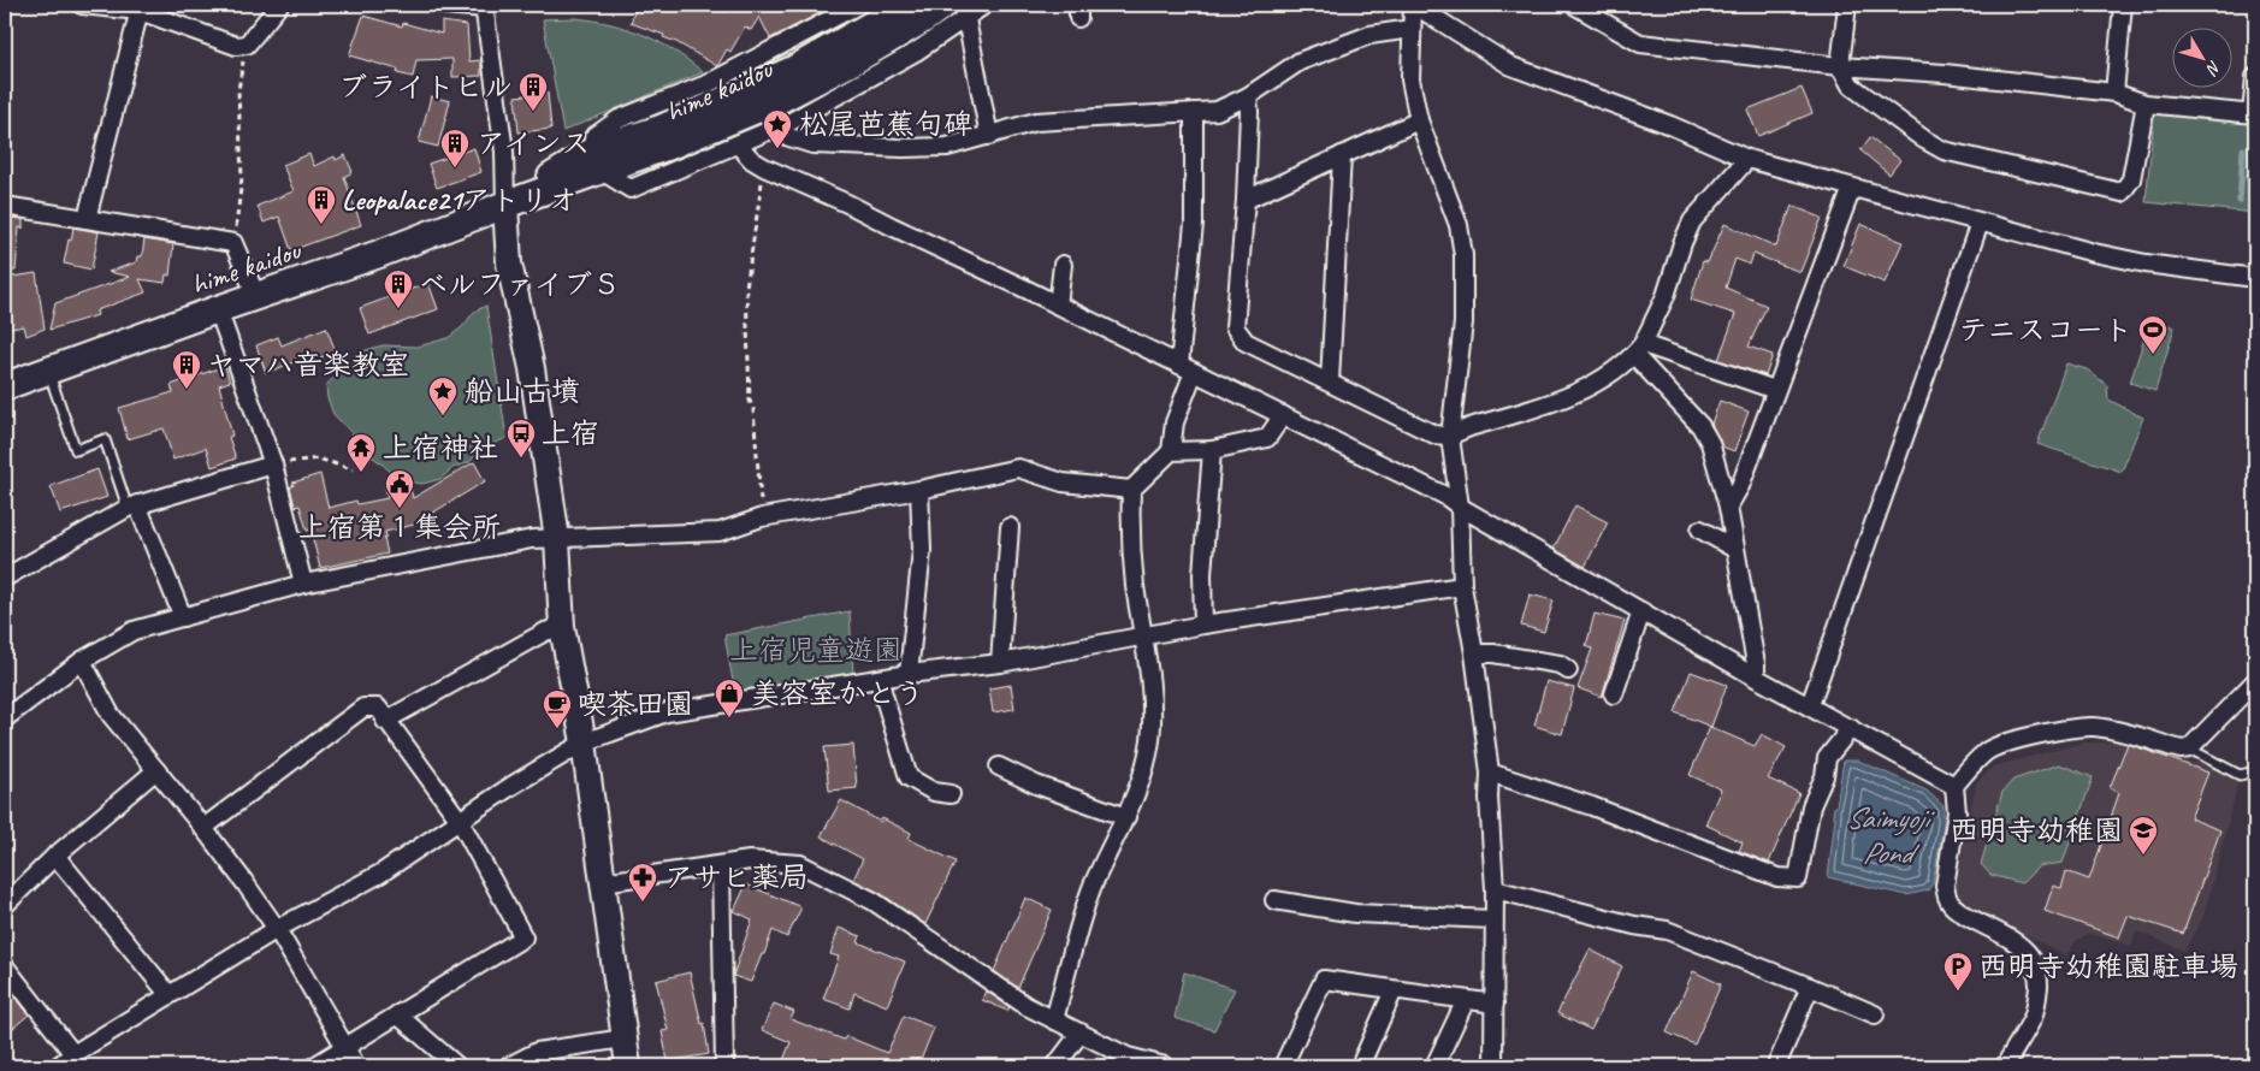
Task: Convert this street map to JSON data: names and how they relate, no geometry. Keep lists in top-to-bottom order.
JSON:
{
  "streets": {
    "main road": ["hime kaidou"]
  },
  "water": ["Saimyoji Pond"],
  "parks": ["上宿児童遊園"],
  "places": {
    "building": [
      "ブライトヒル",
      "アインス",
      "Leopalace21アトリオ",
      "ベルファイブＳ",
      "ヤマハ音楽教室"
    ],
    "place": ["松尾芭蕉句碑", "船山古墳"],
    "sports": ["テニスコート"],
    "bus stop": ["上宿"],
    "temple": ["上宿神社"],
    "public building": ["上宿第１集会所"],
    "shop": ["美容室かとう"],
    "cafe": ["喫茶田園"],
    "school or university": ["西明寺幼稚園"],
    "pharmacy": ["アサヒ薬局"],
    "parking": ["西明寺幼稚園駐車場"]
  },
  "north": "bottom right"
}
